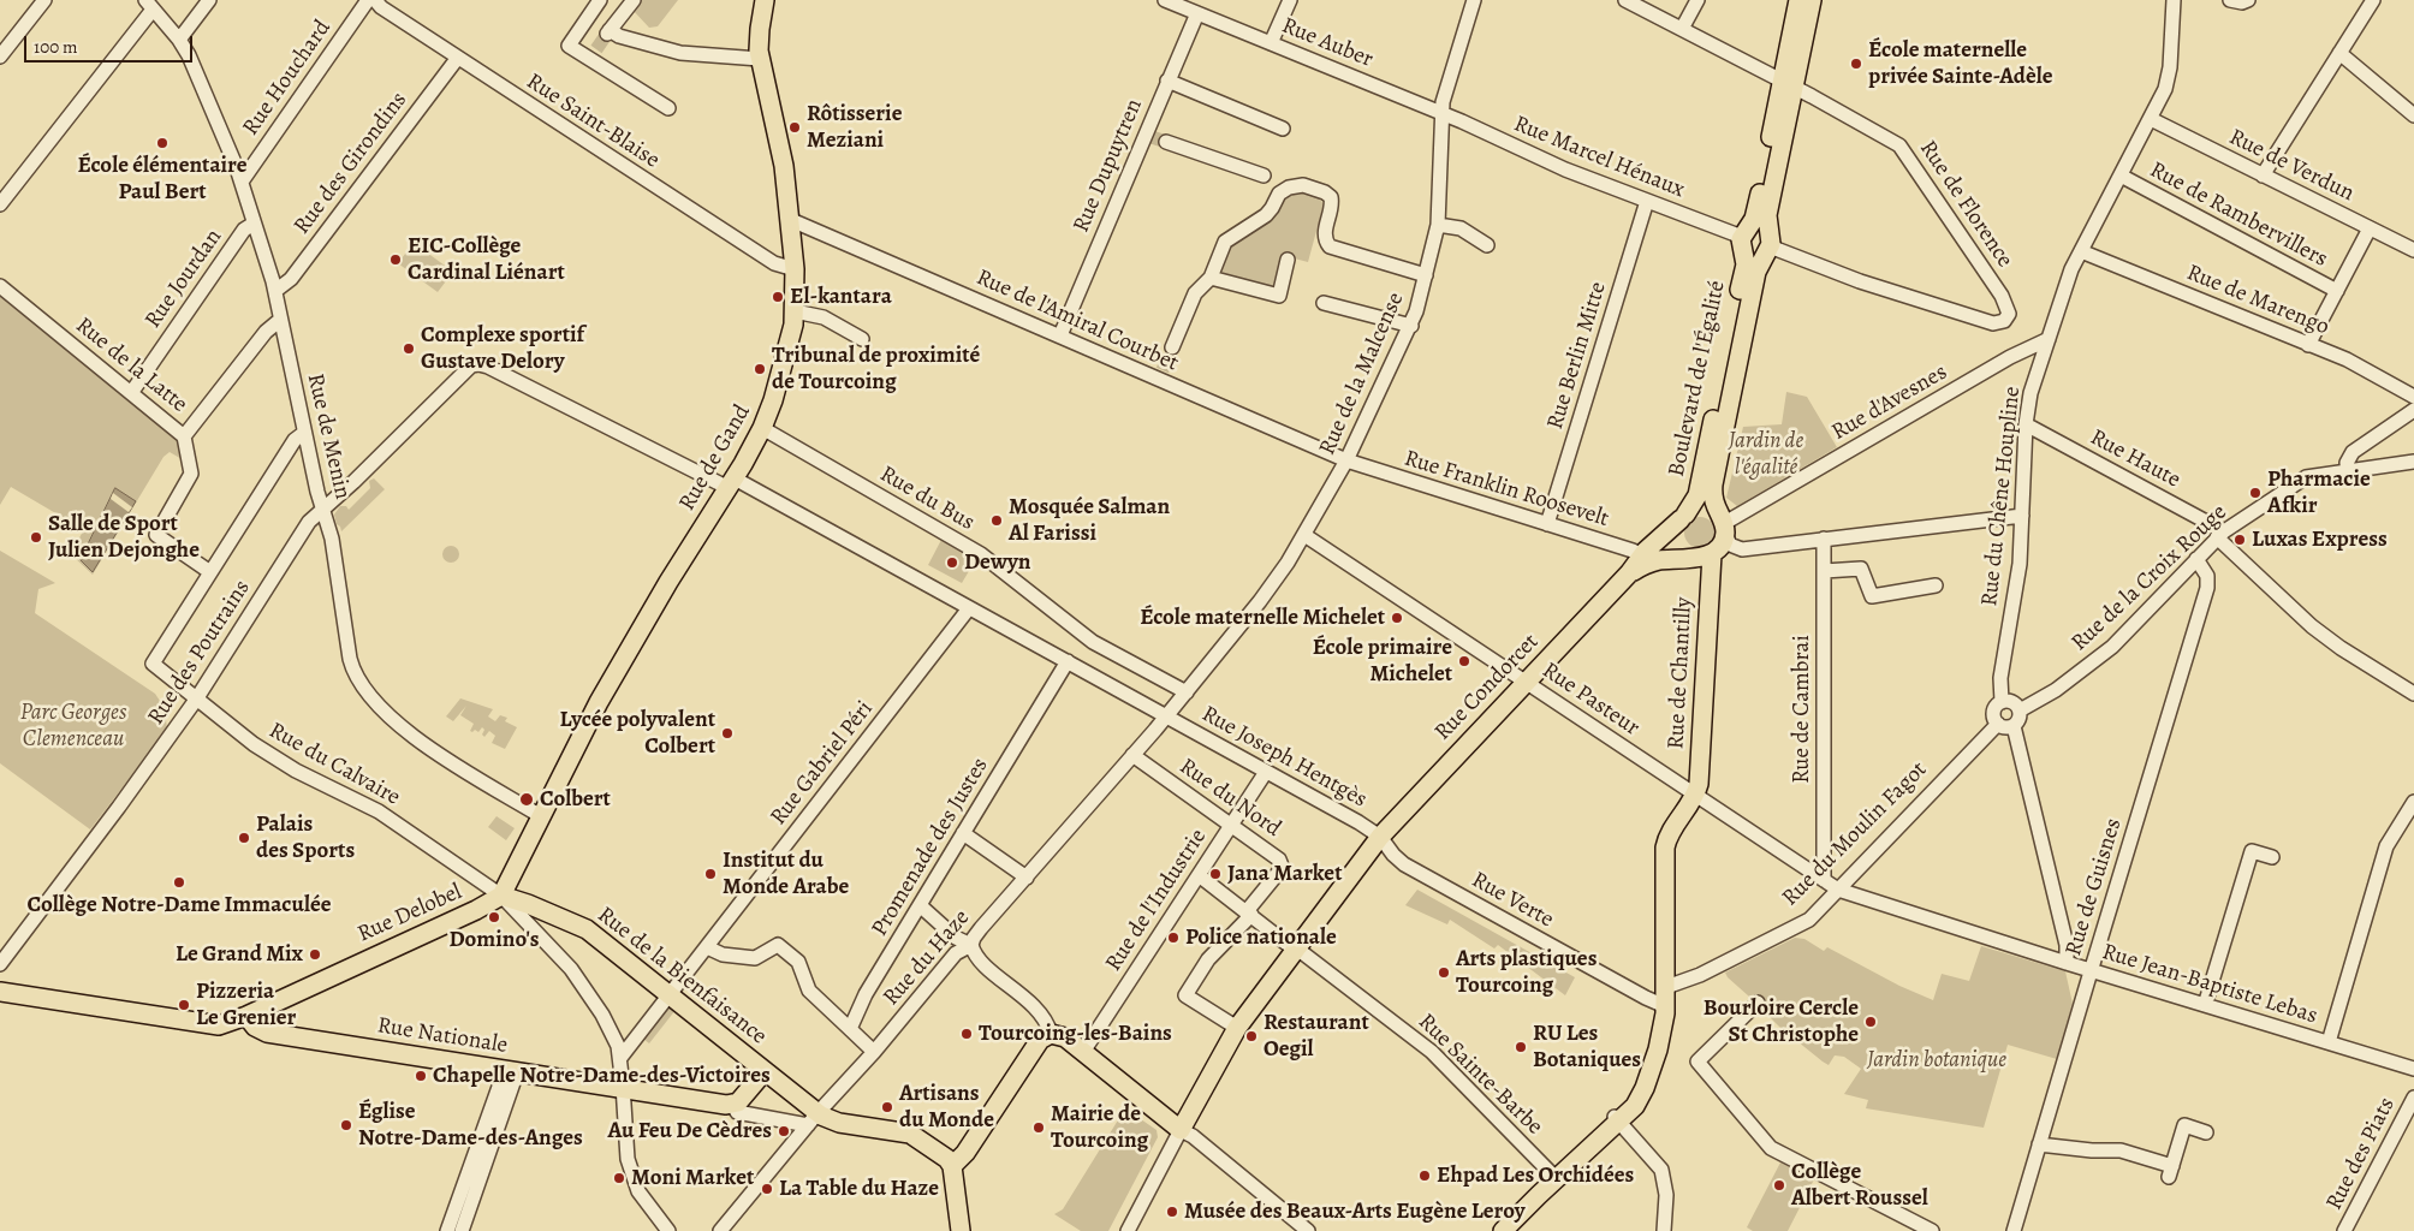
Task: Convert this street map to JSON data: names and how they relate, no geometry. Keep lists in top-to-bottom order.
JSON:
{
  "streets": {
    "main road": [
      "Boulevard de l'Égalité",
      "Rue de Gand",
      "Rue de Chantilly",
      "Rue Condorcet",
      "Rue Delobel",
      "Rue de la Bienfaisance",
      "Rue Nationale"
    ],
    "street": [
      "Rue Auber",
      "Rue Houchard",
      "Rue Saint-Blaise",
      "Rue Marcel Hénaux",
      "Rue des Girondins",
      "Rue Dupuytren",
      "Rue de Verdun",
      "Rue de Florence",
      "Rue de Rambervillers",
      "Rue Jourdan",
      "Rue de Marengo",
      "Rue de l'Amiral Courbet",
      "Rue Berlin Mitte",
      "Rue de la Latte",
      "Rue de la Malcense",
      "Rue d'Avesnes",
      "Rue de Menin",
      "Rue Haute",
      "Rue Franklin Roosevelt",
      "Rue du Chêne Houpline",
      "Rue du Bus",
      "Rue de la Croix Rouge",
      "Rue des Poutrains",
      "Rue Pasteur",
      "Rue de Cambrai",
      "Rue Joseph Hentgès",
      "Rue Gabriel Péri",
      "Rue du Calvaire",
      "Rue du Nord",
      "Rue du Moulin Fagot",
      "Promenade des Justes",
      "Rue de Guisnes",
      "Rue de l'Industrie",
      "Rue Verte",
      "Rue du Haze",
      "Rue Jean-Baptiste Lebas",
      "Rue Sainte-Barbe",
      "Rue des Piats"
    ]
  },
  "crossings": [
    ["Rue Auber", "Rue Marcel Hénaux"],
    ["Rue Auber", "Rue Dupuytren"],
    ["Rue Auber", "Rue de la Malcense"],
    ["Rue Houchard", "Rue de Menin"],
    ["Rue Saint-Blaise", "Rue des Girondins"],
    ["Rue Saint-Blaise", "Rue de Gand"],
    ["Rue Marcel Hénaux", "Rue de Florence"],
    ["Rue Marcel Hénaux", "Rue Berlin Mitte"],
    ["Rue Marcel Hénaux", "Rue de la Malcense"],
    ["Rue Marcel Hénaux", "Boulevard de l'Égalité"],
    ["Rue des Girondins", "Rue de Menin"],
    ["Rue Dupuytren", "Rue de l'Amiral Courbet"],
    ["Rue de Verdun", "Rue du Chêne Houpline"],
    ["Rue de Florence", "Boulevard de l'Égalité"],
    ["Rue de Rambervillers", "Rue du Chêne Houpline"],
    ["Rue Jourdan", "Rue de la Latte"],
    ["Rue Jourdan", "Rue de Menin"],
    ["Rue de Marengo", "Rue du Chêne Houpline"],
    ["Rue de l'Amiral Courbet", "Rue de la Malcense"],
    ["Rue de l'Amiral Courbet", "Rue de Gand"],
    ["Rue de l'Amiral Courbet", "Rue Franklin Roosevelt"],
    ["Rue Berlin Mitte", "Rue Franklin Roosevelt"],
    ["Rue de la Latte", "Rue du Calvaire"],
    ["Rue de la Malcense", "Rue Franklin Roosevelt"],
    ["Rue de la Malcense", "Rue du Bus"],
    ["Rue de la Malcense", "Rue Pasteur"],
    ["Rue de la Malcense", "Rue Joseph Hentgès"],
    ["Rue de la Malcense", "Rue du Haze"],
    ["Boulevard de l'Égalité", "Rue d'Avesnes"],
    ["Boulevard de l'Égalité", "Rue de Chantilly"],
    ["Boulevard de l'Égalité", "Rue Condorcet"],
    ["Rue d'Avesnes", "Rue du Chêne Houpline"],
    ["Rue d'Avesnes", "Rue de Chantilly"],
    ["Rue d'Avesnes", "Rue Condorcet"],
    ["Rue de Menin", "Rue de Gand"],
    ["Rue de Menin", "Rue des Poutrains"],
    ["Rue de Gand", "Rue du Bus"],
    ["Rue de Gand", "Rue des Poutrains"],
    ["Rue de Gand", "Rue Joseph Hentgès"],
    ["Rue de Gand", "Rue du Calvaire"],
    ["Rue de Gand", "Rue Delobel"],
    ["Rue de Gand", "Rue de la Bienfaisance"],
    ["Rue Haute", "Rue du Chêne Houpline"],
    ["Rue Haute", "Rue de la Croix Rouge"],
    ["Rue Franklin Roosevelt", "Rue Condorcet"],
    ["Rue du Chêne Houpline", "Rue de la Croix Rouge"],
    ["Rue du Chêne Houpline", "Rue du Moulin Fagot"],
    ["Rue de la Croix Rouge", "Rue du Moulin Fagot"],
    ["Rue de la Croix Rouge", "Rue de Guisnes"],
    ["Rue des Poutrains", "Rue Joseph Hentgès"],
    ["Rue des Poutrains", "Rue du Calvaire"],
    ["Rue de Chantilly", "Rue Condorcet"],
    ["Rue de Chantilly", "Rue Pasteur"],
    ["Rue Condorcet", "Rue Pasteur"],
    ["Rue Condorcet", "Rue Joseph Hentgès"],
    ["Rue Condorcet", "Rue Verte"],
    ["Rue Condorcet", "Rue Sainte-Barbe"],
    ["Rue Pasteur", "Rue de Cambrai"],
    ["Rue Pasteur", "Rue Jean-Baptiste Lebas"],
    ["Rue de Cambrai", "Rue Jean-Baptiste Lebas"],
    ["Rue Joseph Hentgès", "Rue Gabriel Péri"],
    ["Rue Joseph Hentgès", "Promenade des Justes"],
    ["Rue Joseph Hentgès", "Rue de l'Industrie"],
    ["Rue Joseph Hentgès", "Rue Verte"],
    ["Rue Joseph Hentgès", "Rue du Haze"],
    ["Rue Gabriel Péri", "Rue du Calvaire"],
    ["Rue Gabriel Péri", "Rue de la Bienfaisance"],
    ["Rue du Calvaire", "Rue Delobel"],
    ["Rue du Calvaire", "Rue de la Bienfaisance"],
    ["Rue du Calvaire", "Rue Nationale"],
    ["Rue du Nord", "Rue de l'Industrie"],
    ["Rue du Nord", "Rue du Haze"],
    ["Rue du Nord", "Rue Sainte-Barbe"],
    ["Rue du Moulin Fagot", "Rue Verte"],
    ["Rue du Moulin Fagot", "Rue Jean-Baptiste Lebas"],
    ["Rue de Guisnes", "Rue Jean-Baptiste Lebas"],
    ["Rue de l'Industrie", "Rue Sainte-Barbe"],
    ["Rue Delobel", "Rue de la Bienfaisance"],
    ["Rue Delobel", "Rue Nationale"]
  ],
  "parks": ["Jardin de l'égalité", "Parc Georges Clemenceau", "Jardin botanique"],
  "places": [
    "École maternelle privée Sainte-Adèle",
    "Rôtisserie Meziani",
    "École élémentaire Paul Bert",
    "EIC-Collège Cardinal Liénart",
    "El-kantara",
    "Complexe sportif Gustave Delory",
    "Tribunal de proximité de Tourcoing",
    "Pharmacie Afkir",
    "Mosquée Salman Al Farissi",
    "Salle de Sport Julien Dejonghe",
    "Luxas Express",
    "Dewyn",
    "École maternelle Michelet",
    "École primaire Michelet",
    "Lycée polyvalent Colbert",
    "Colbert",
    "Palais des Sports",
    "Institut du Monde Arabe",
    "Jana Market",
    "Collège Notre-Dame Immaculée",
    "Domino's",
    "Police nationale",
    "Le Grand Mix",
    "Arts plastiques Tourcoing",
    "Pizzeria Le Grenier",
    "Bourloire Cercle St Christophe",
    "Tourcoing-les-Bains",
    "Restaurant Oegil",
    "RU Les Botaniques",
    "Chapelle Notre-Dame-des-Victoires",
    "Artisans du Monde",
    "Église Notre-Dame-des-Anges",
    "Mairie de Tourcoing",
    "Au Feu De Cèdres",
    "Ehpad Les Orchidées",
    "Moni Market",
    "Collège Albert Roussel",
    "La Table du Haze",
    "Musée des Beaux-Arts Eugène Leroy"
  ],
  "scale_bar": "100 m"
}
